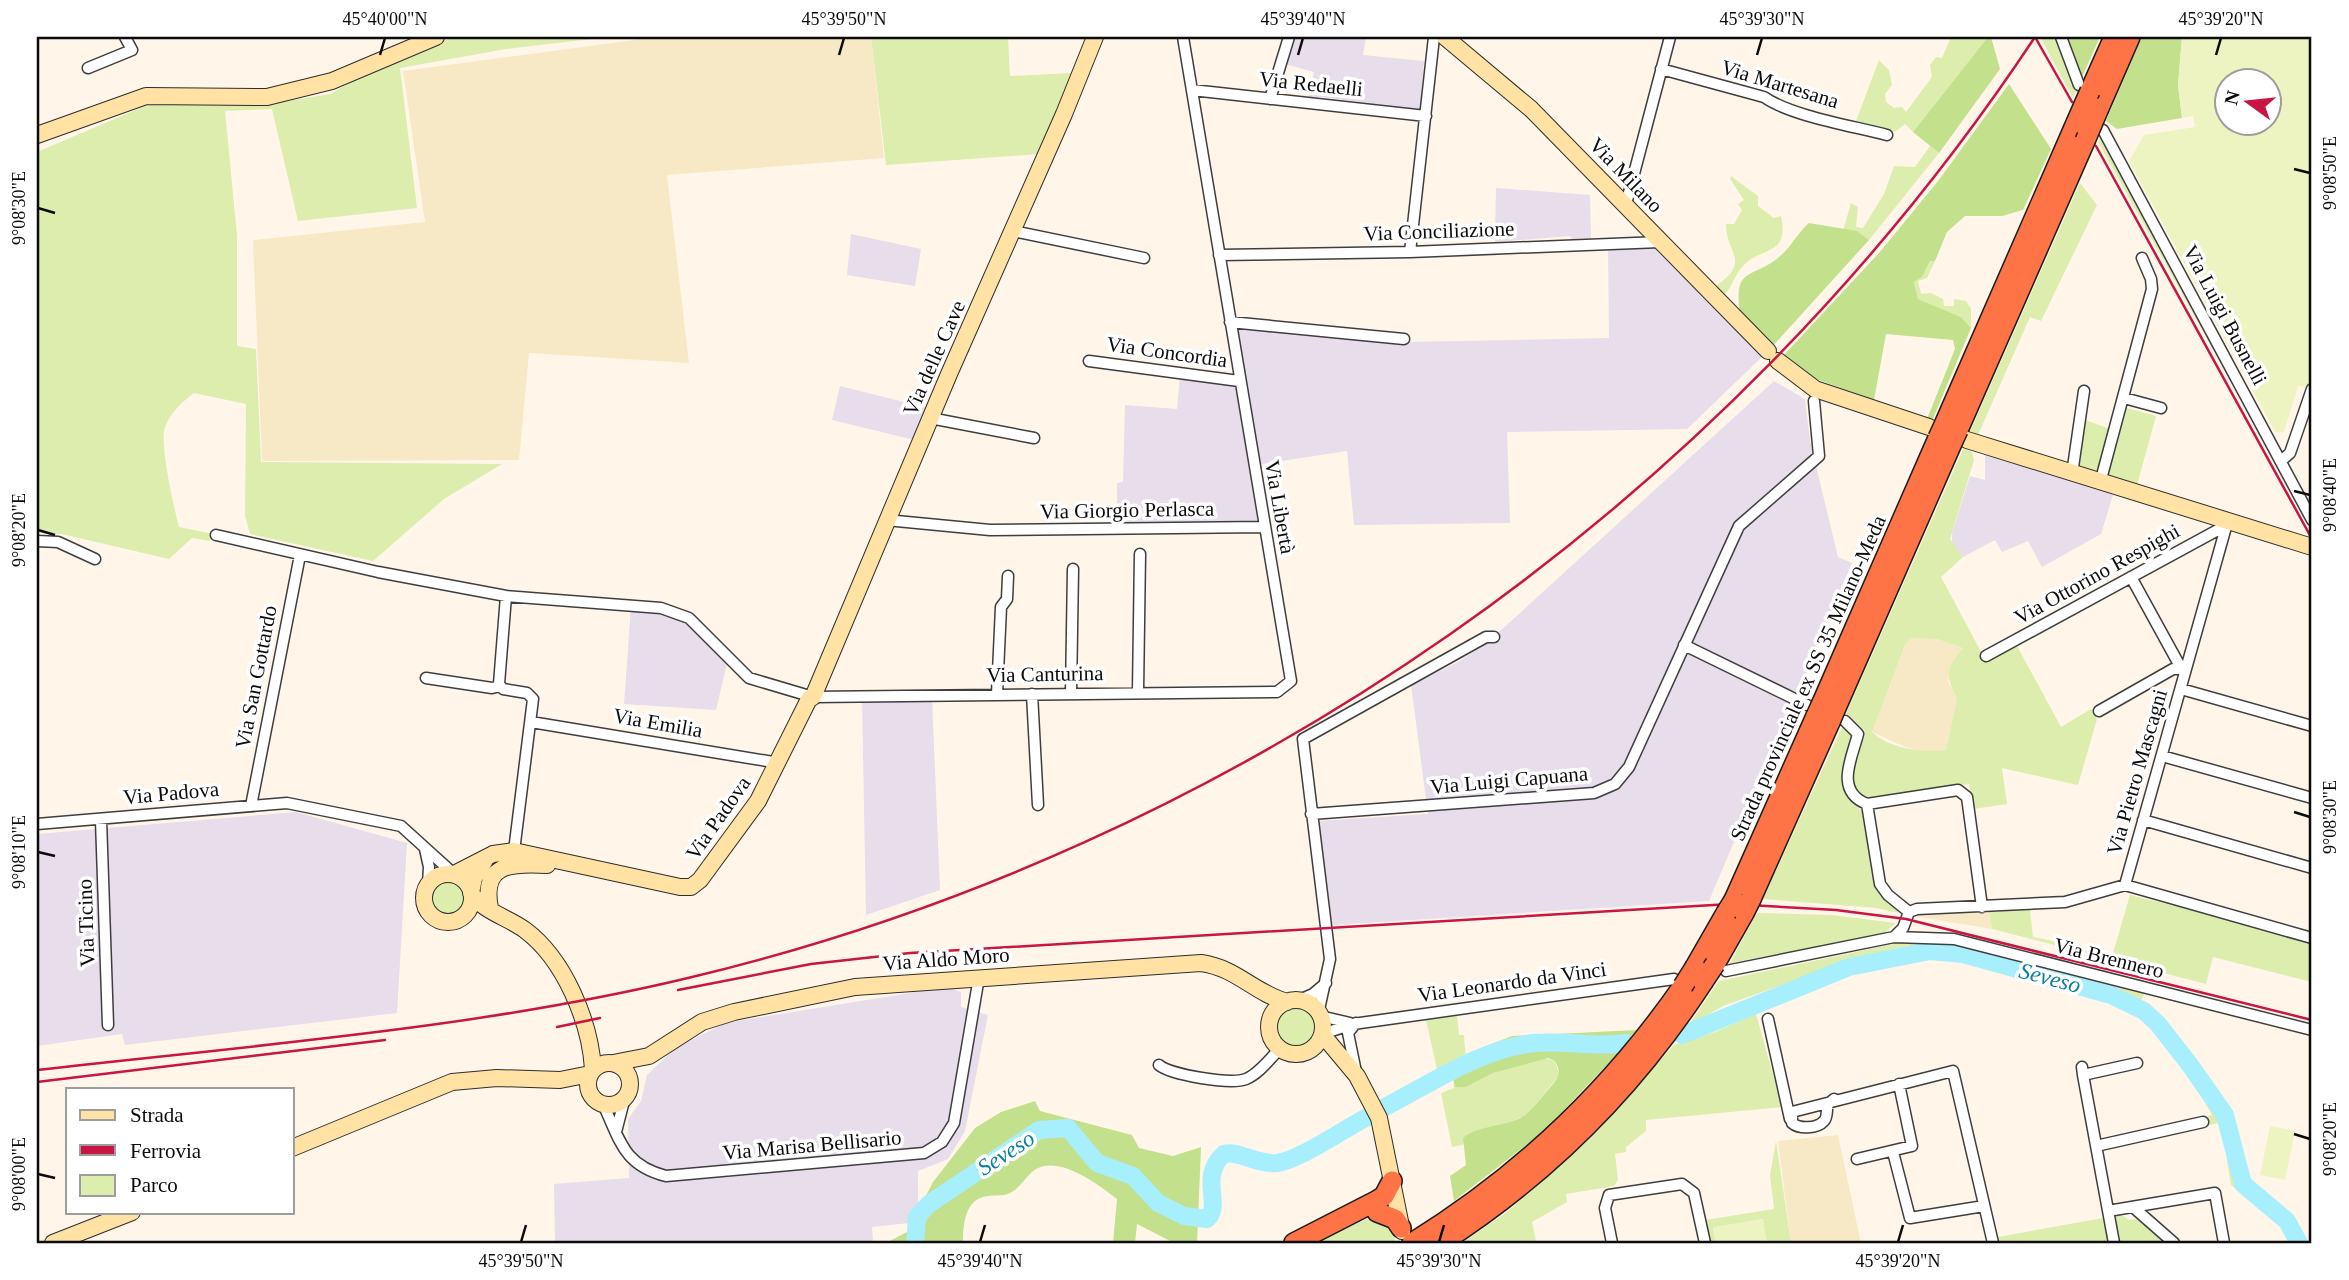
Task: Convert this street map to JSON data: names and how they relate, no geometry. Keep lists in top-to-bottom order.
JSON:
{
  "streets": {
    "highway": ["Strada provinciale ex SS 35 Milano-Meda"],
    "street": [
      "Via Redaelli",
      "Via Martesana",
      "Via Milano",
      "Via Conciliazione",
      "Via Luigi Busnelli",
      "Via Concordia",
      "Via delle Cave",
      "Via Libertà",
      "Via Giorgio Perlasca",
      "Via Ottorino Respighi",
      "Via Canturina",
      "Via San Gottardo",
      "Via Emilia",
      "Via Pietro Mascagni",
      "Via Luigi Capuana",
      "Via Padova",
      "Via Ticino",
      "Via Brennero",
      "Via Aldo Moro",
      "Via Leonardo da Vinci",
      "Via Marisa Bellisario"
    ]
  },
  "crossings": [
    ["Via Redaelli", "Via Libertà"],
    ["Via Milano", "Via Conciliazione"],
    ["Via Milano", "Via Ottorino Respighi"],
    ["Via Milano", "Strada provinciale ex SS 35 Milano-Meda"],
    ["Via Milano", "Via Pietro Mascagni"],
    ["Via Milano", "Via Luigi Capuana"],
    ["Via Conciliazione", "Via Libertà"],
    ["Via Concordia", "Via Libertà"],
    ["Via delle Cave", "Via Giorgio Perlasca"],
    ["Via delle Cave", "Via Canturina"],
    ["Via delle Cave", "Via Padova"],
    ["Via Libertà", "Via Giorgio Perlasca"],
    ["Via Libertà", "Via Canturina"],
    ["Via Ottorino Respighi", "Via Pietro Mascagni"],
    ["Via Canturina", "Via San Gottardo"],
    ["Via Canturina", "Via Padova"],
    ["Via San Gottardo", "Via Padova"],
    ["Strada provinciale ex SS 35 Milano-Meda", "Via Leonardo da Vinci"],
    ["Via Emilia", "Via Padova"],
    ["Via Padova", "Via Ticino"],
    ["Via Aldo Moro", "Via Marisa Bellisario"]
  ],
  "water": ["Seveso"],
  "legend": ["Strada", "Ferrovia", "Parco"],
  "north": "left",
  "coordinates": [
    "45°40'00\"N",
    "45°39'50\"N",
    "45°39'40\"N",
    "45°39'30\"N",
    "45°39'20\"N",
    "9°08'50\"E",
    "9°08'30\"E",
    "9°08'40\"E",
    "9°08'20\"E",
    "9°08'10\"E",
    "9°08'00\"E"
  ]
}
